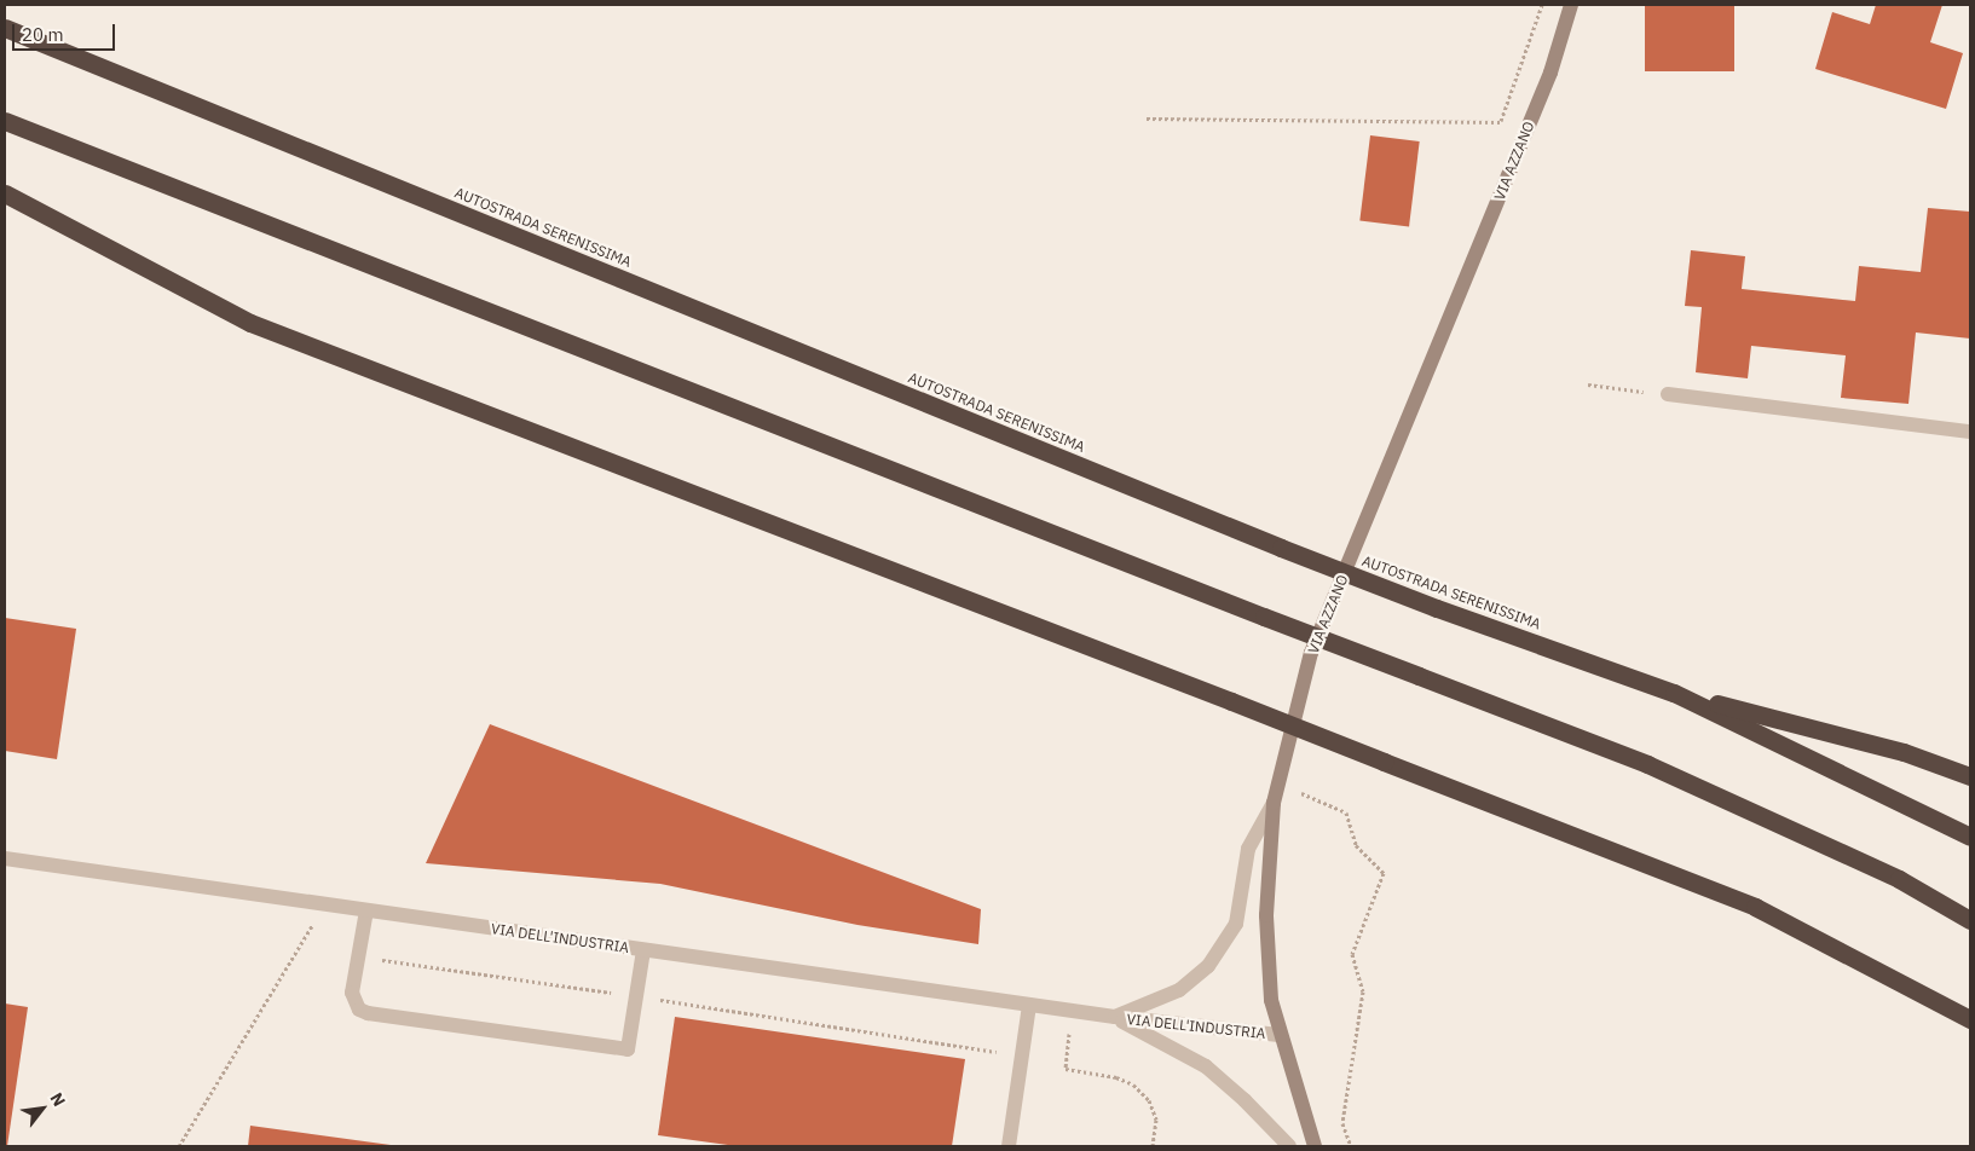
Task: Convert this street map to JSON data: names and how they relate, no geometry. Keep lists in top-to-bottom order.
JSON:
{
  "streets": {
    "highway": ["AUTOSTRADA SERENISSIMA"],
    "street": ["VIA AZZANO", "VIA DELL'INDUSTRIA"]
  },
  "crossings": [
    ["VIA AZZANO", "VIA DELL'INDUSTRIA"]
  ],
  "scale_bar": "20 m",
  "north": "top right"
}
